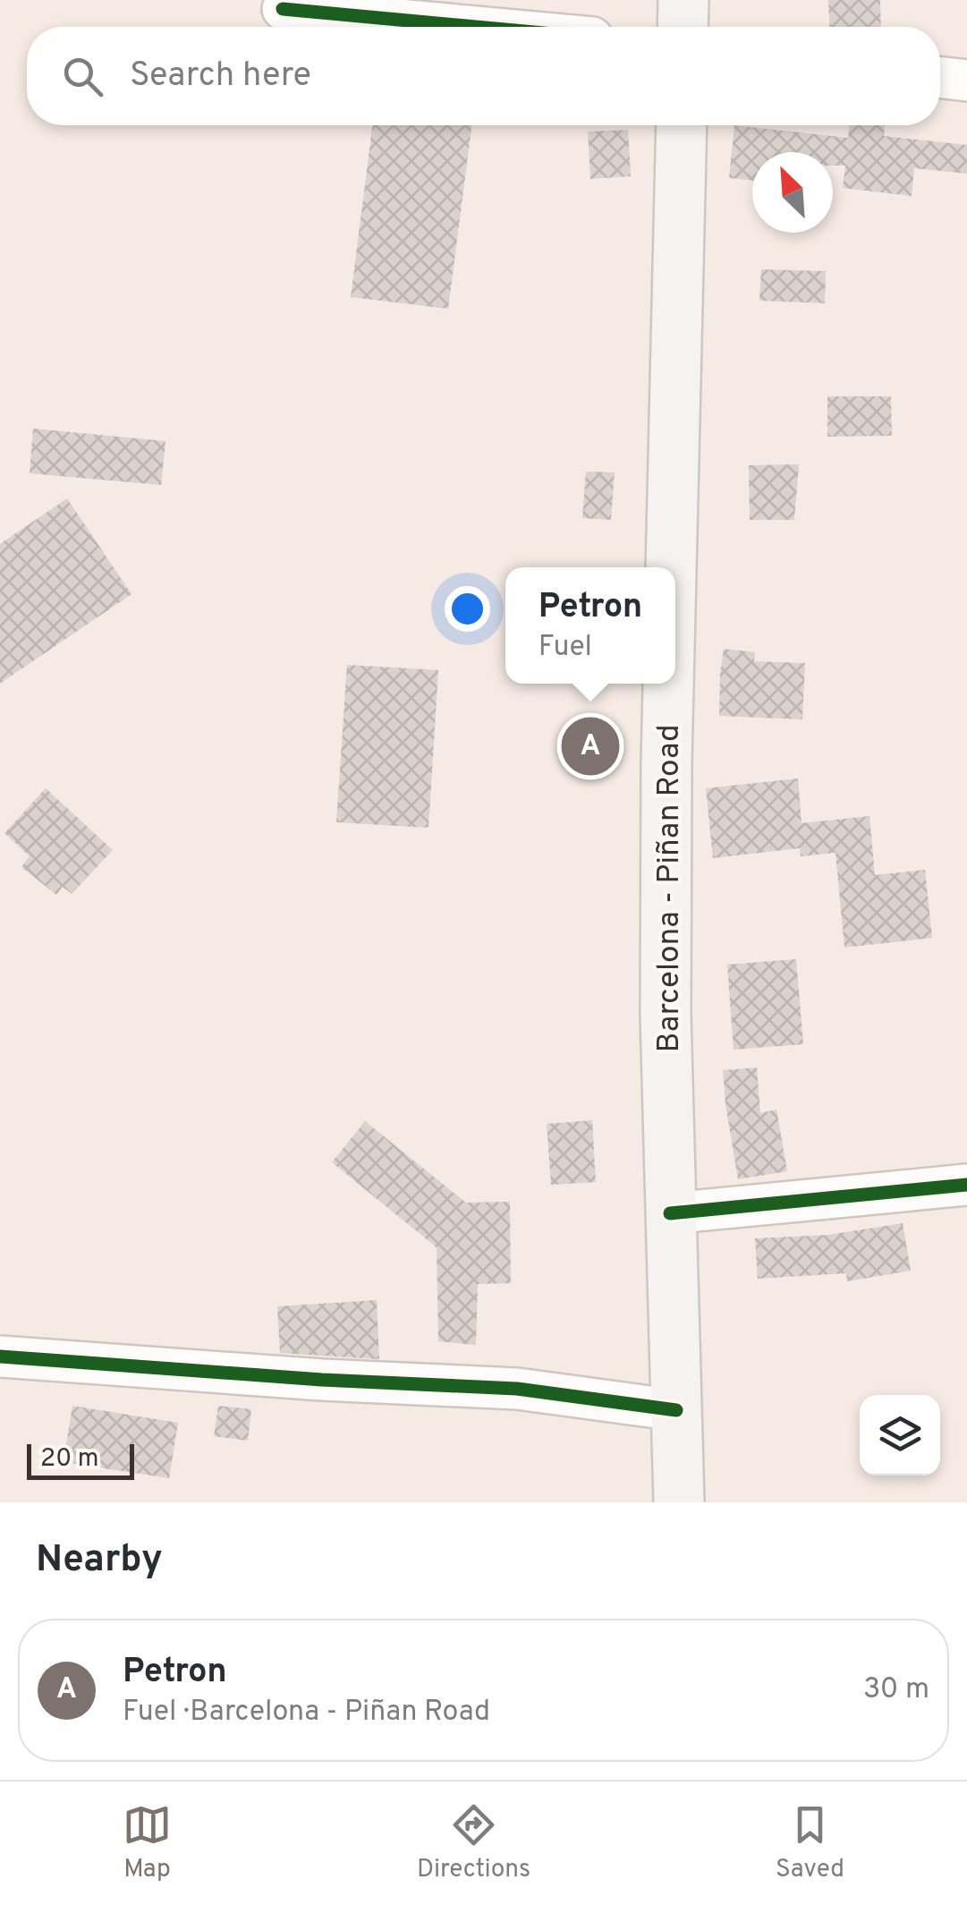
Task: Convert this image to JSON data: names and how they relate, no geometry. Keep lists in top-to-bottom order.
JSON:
{
  "streets": {
    "main road": ["Barcelona - Piñan Road"]
  },
  "scale_bar": "20 m",
  "north": "top left",
  "page": {
    "search": "Search here",
    "popup": ["Petron", "Fuel"],
    "pins": "A",
    "scale": "20 m",
    "heading": "Nearby",
    "list": [
      {
        "mark": "A",
        "name": "Petron",
        "note": "Fuel · Barcelona - Piñan Road",
        "value": "30 m"
      }
    ],
    "nav": ["Map", "Directions", "Saved"]
  }
}
